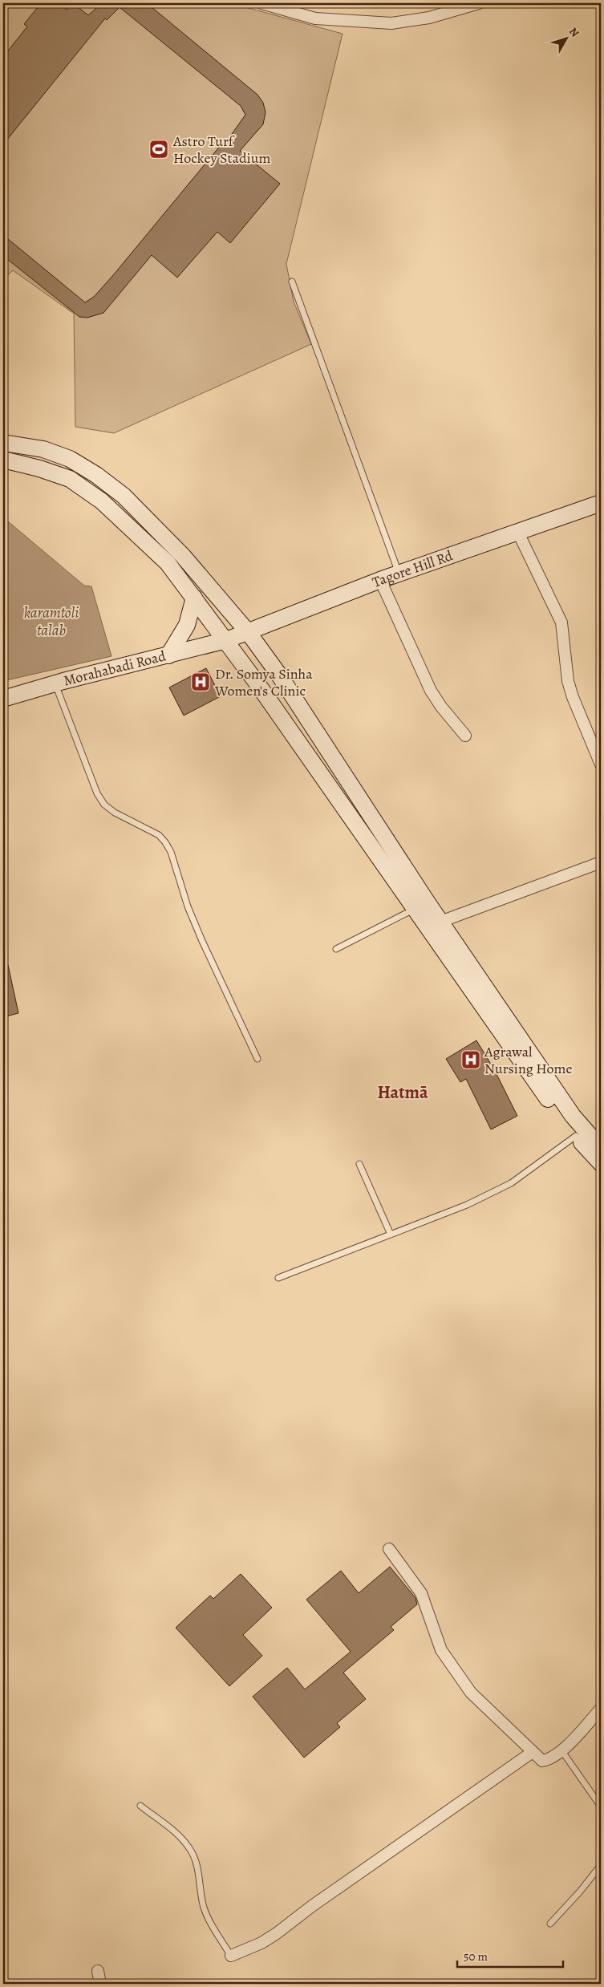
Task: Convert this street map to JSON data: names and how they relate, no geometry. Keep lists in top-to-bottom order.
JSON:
{
  "streets": {
    "main road": ["Tagore Hill Rd", "Morahabadi Road"]
  },
  "crossings": [
    ["Tagore Hill Rd", "Morahabadi Road"]
  ],
  "districts": ["Hatmā"],
  "water": ["karamtoli talab"],
  "places": {
    "sports": ["Astro Turf Hockey Stadium"],
    "hospital": ["Dr. Somya Sinha Women's Clinic", "Agrawal Nursing Home"]
  },
  "scale_bar": "50 m",
  "north": "top right"
}
